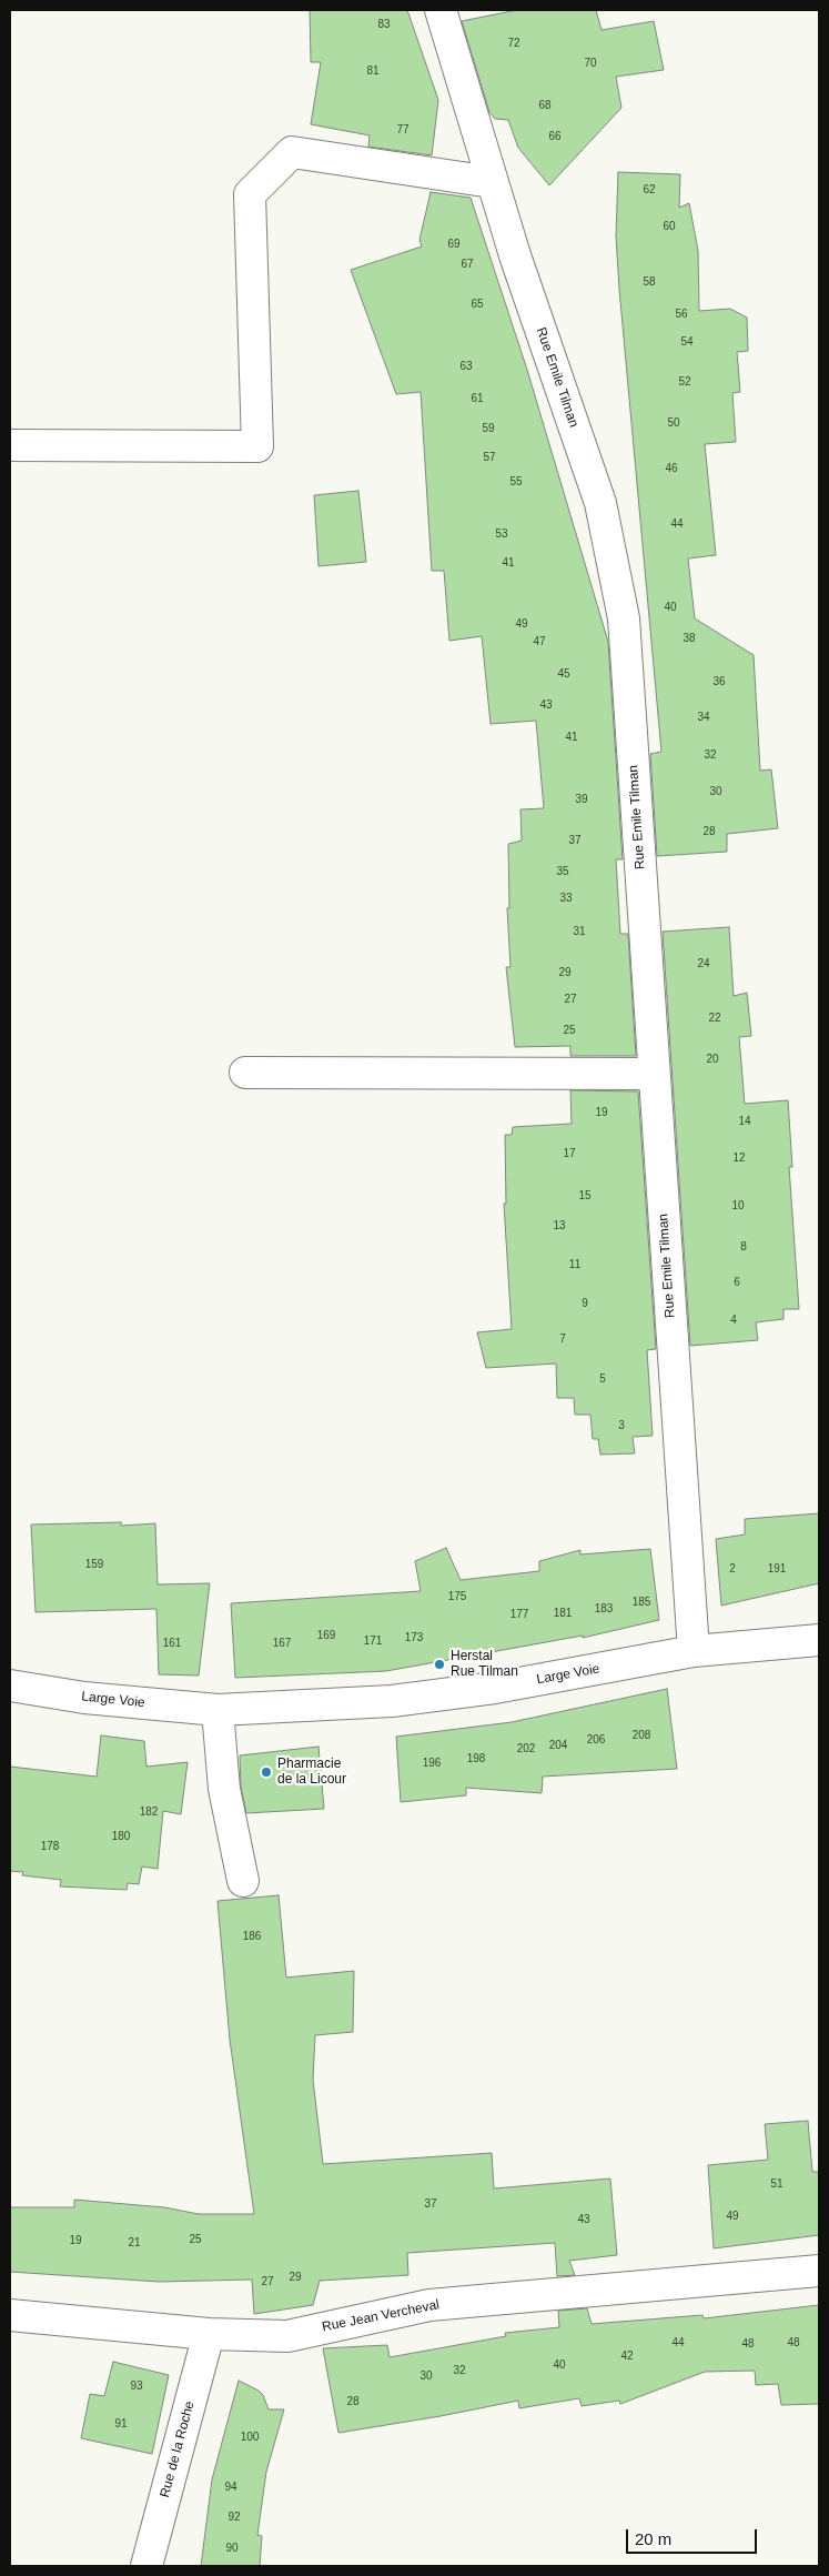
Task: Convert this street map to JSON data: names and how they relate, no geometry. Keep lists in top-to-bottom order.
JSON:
{
  "streets": {
    "street": [
      "Rue Emile Tilman",
      "Large Voie",
      "Rue Jean Vercheval",
      "Rue de la Roche"
    ]
  },
  "crossings": [
    ["Rue Emile Tilman", "Large Voie"],
    ["Rue Jean Vercheval", "Rue de la Roche"]
  ],
  "places": ["Herstal Rue Tilman", "Pharmacie de la Licour"],
  "house_numbers": [
    "83",
    "72",
    "70",
    "81",
    "68",
    "77",
    "66",
    "62",
    "60",
    "69",
    "67",
    "58",
    "65",
    "56",
    "54",
    "63",
    "52",
    "61",
    "50",
    "59",
    "57",
    "46",
    "55",
    "44",
    "53",
    "41",
    "40",
    "49",
    "38",
    "47",
    "45",
    "36",
    "43",
    "34",
    "41",
    "32",
    "30",
    "39",
    "28",
    "37",
    "35",
    "33",
    "31",
    "24",
    "29",
    "27",
    "22",
    "25",
    "20",
    "19",
    "14",
    "17",
    "12",
    "15",
    "10",
    "13",
    "8",
    "11",
    "6",
    "9",
    "4",
    "7",
    "5",
    "3",
    "159",
    "2",
    "191",
    "175",
    "185",
    "183",
    "181",
    "177",
    "169",
    "173",
    "171",
    "161",
    "167",
    "208",
    "206",
    "204",
    "202",
    "198",
    "196",
    "182",
    "180",
    "178",
    "186",
    "51",
    "37",
    "49",
    "43",
    "25",
    "19",
    "21",
    "29",
    "27",
    "44",
    "48",
    "48",
    "42",
    "40",
    "32",
    "30",
    "93",
    "28",
    "91",
    "100",
    "94",
    "92",
    "90"
  ],
  "scale_bar": "20 m"
}
